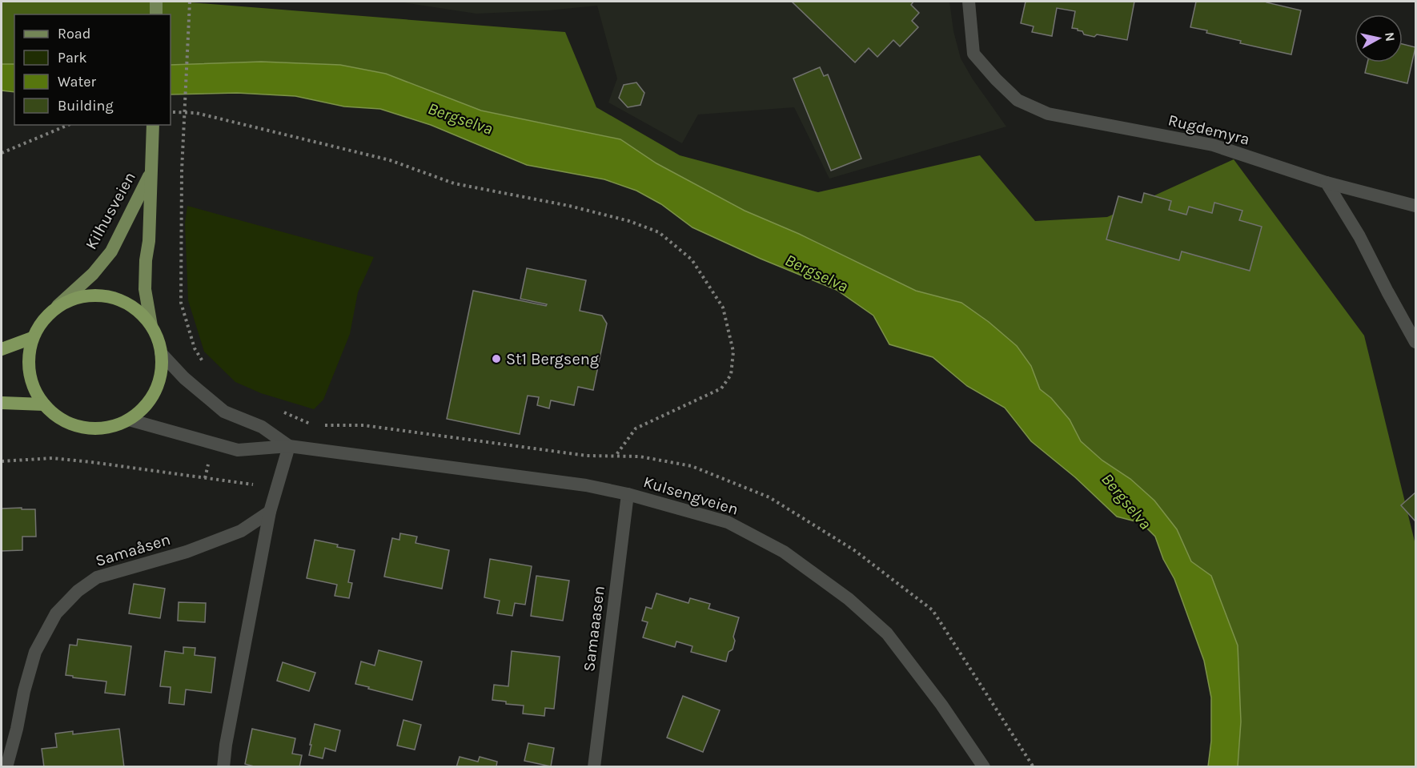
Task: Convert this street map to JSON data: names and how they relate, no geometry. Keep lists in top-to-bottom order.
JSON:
{
  "streets": {
    "main road": ["Kilhusveien"],
    "street": [
      "Rugdemyra",
      "Kulsengveien",
      "Samaåsen",
      "Samaaasen"
    ]
  },
  "crossings": [
    ["Kilhusveien", "Kulsengveien"],
    ["Kulsengveien", "Samaaasen"]
  ],
  "water": ["Bergselva"],
  "places": ["St1 Bergseng"],
  "legend": [
    "Road",
    "Park",
    "Water",
    "Building"
  ],
  "north": "right"
}
